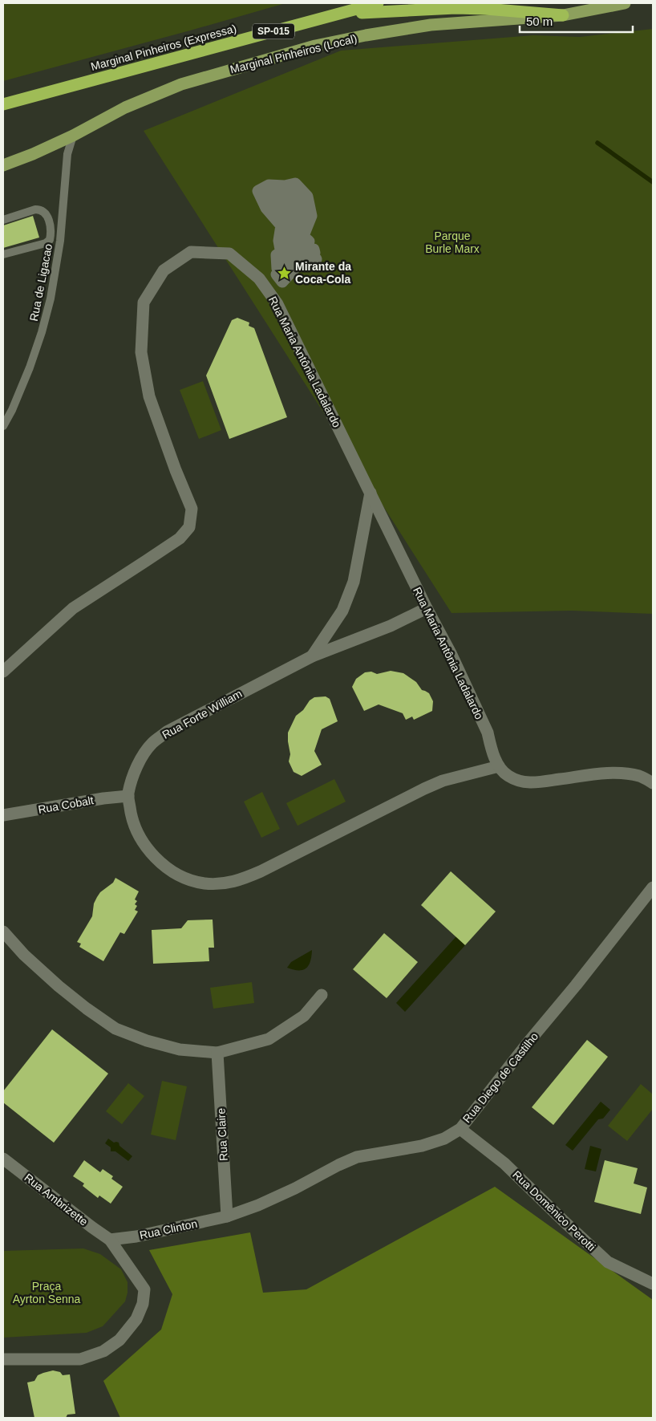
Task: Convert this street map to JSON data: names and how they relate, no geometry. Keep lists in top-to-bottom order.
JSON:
{
  "streets": {
    "highway": ["SP-015", "Marginal Pinheiros (Expressa)"],
    "main road": ["Marginal Pinheiros (Local)"],
    "street": [
      "Rua Maria Antônia Ladalardo",
      "Rua Forte William",
      "Rua Cobalt",
      "Rua Diego de Castilho",
      "Rua Claire",
      "Rua Ambrizette",
      "Rua Domênico Perotti",
      "Rua Clinton"
    ],
    "lane": ["Rua de Ligacao"]
  },
  "crossings": [
    ["Marginal Pinheiros (Local)", "Rua de Ligacao"],
    ["Rua Maria Antônia Ladalardo", "Rua Forte William"],
    ["Rua Forte William", "Rua Cobalt"],
    ["Rua Diego de Castilho", "Rua Claire"],
    ["Rua Diego de Castilho", "Rua Domênico Perotti"],
    ["Rua Diego de Castilho", "Rua Clinton"],
    ["Rua Claire", "Rua Clinton"],
    ["Rua Ambrizette", "Rua Clinton"]
  ],
  "parks": ["Parque Burle Marx", "Praça Ayrton Senna"],
  "places": {
    "place": ["Mirante da Coca-Cola"]
  },
  "scale_bar": "50 m"
}
